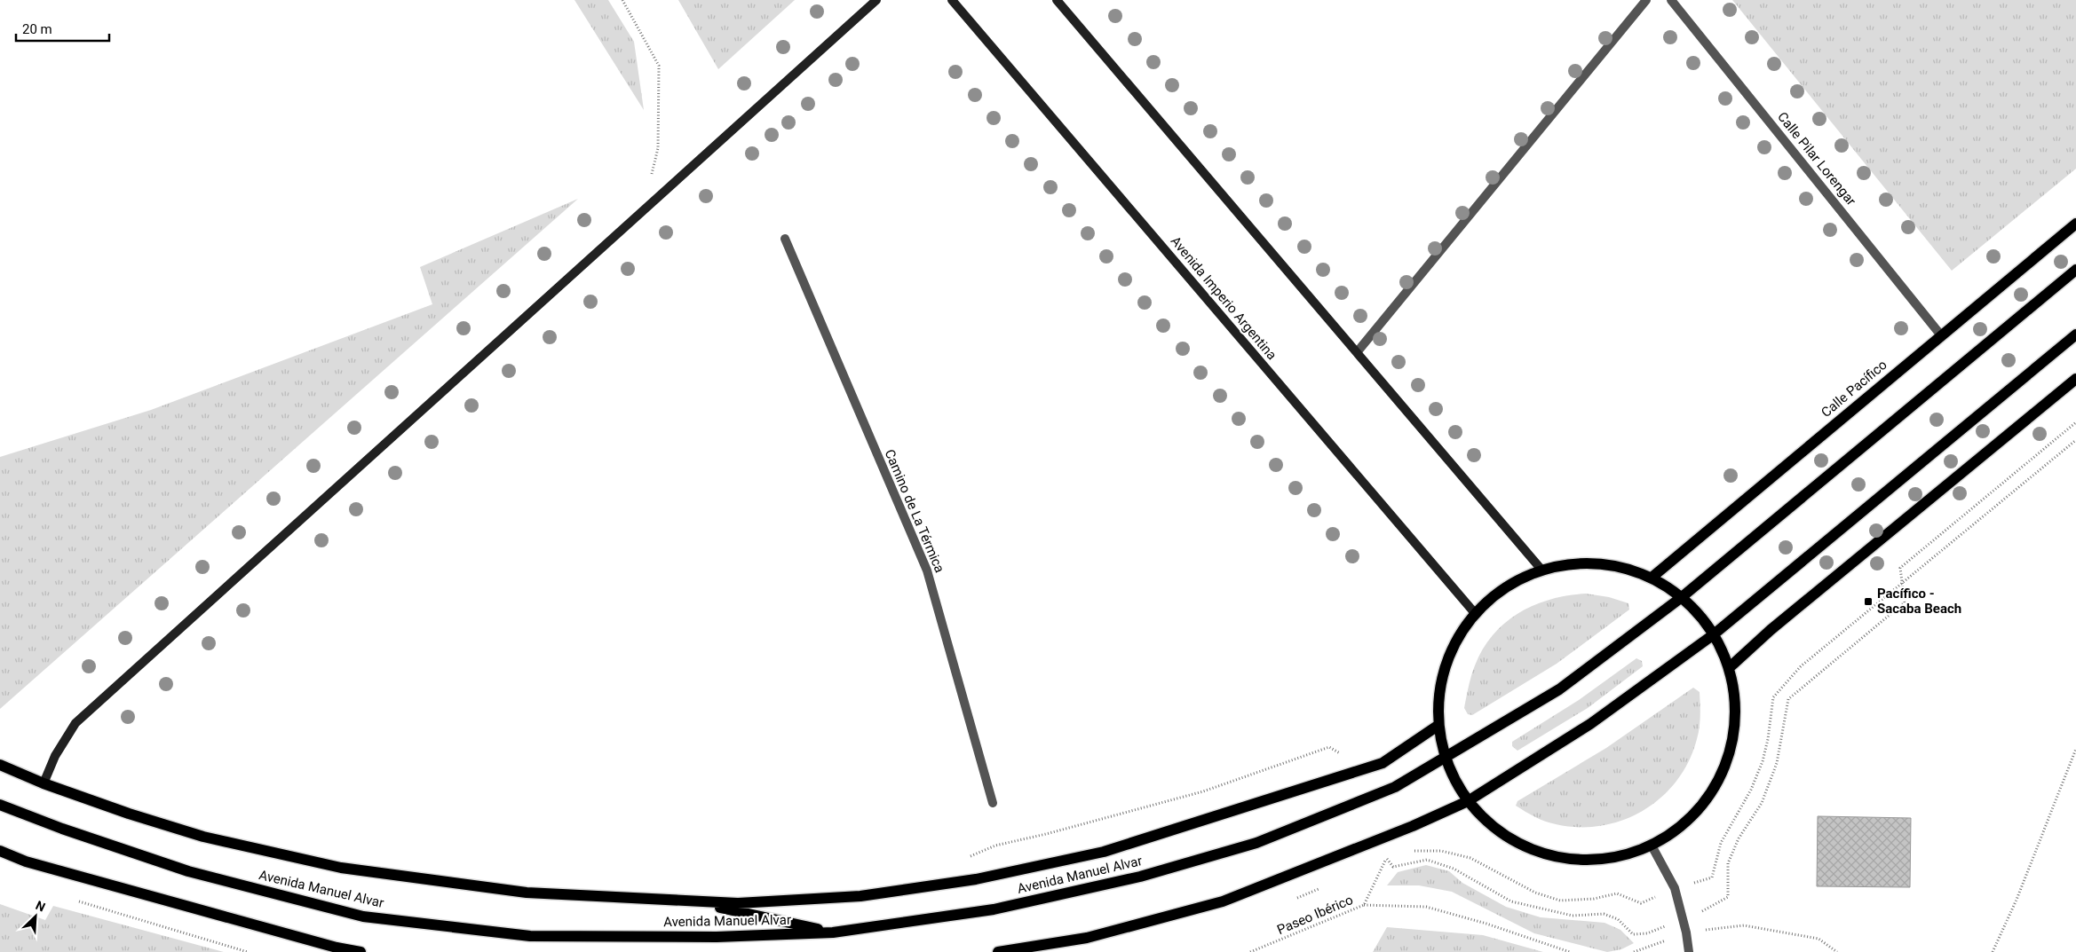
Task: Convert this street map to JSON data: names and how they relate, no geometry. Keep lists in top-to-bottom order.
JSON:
{
  "streets": {
    "main road": ["Calle Pacífico", "Avenida Manuel Alvar"],
    "street": ["Calle Pilar Lorengar", "Avenida Imperio Argentina", "Camino de La Térmica"],
    "path": ["Paseo Ibérico"]
  },
  "crossings": [
    ["Calle Pilar Lorengar", "Calle Pacífico"]
  ],
  "places": {
    "transit": ["Pacífico - Sacaba Beach"]
  },
  "scale_bar": "20 m",
  "north": "top right"
}
